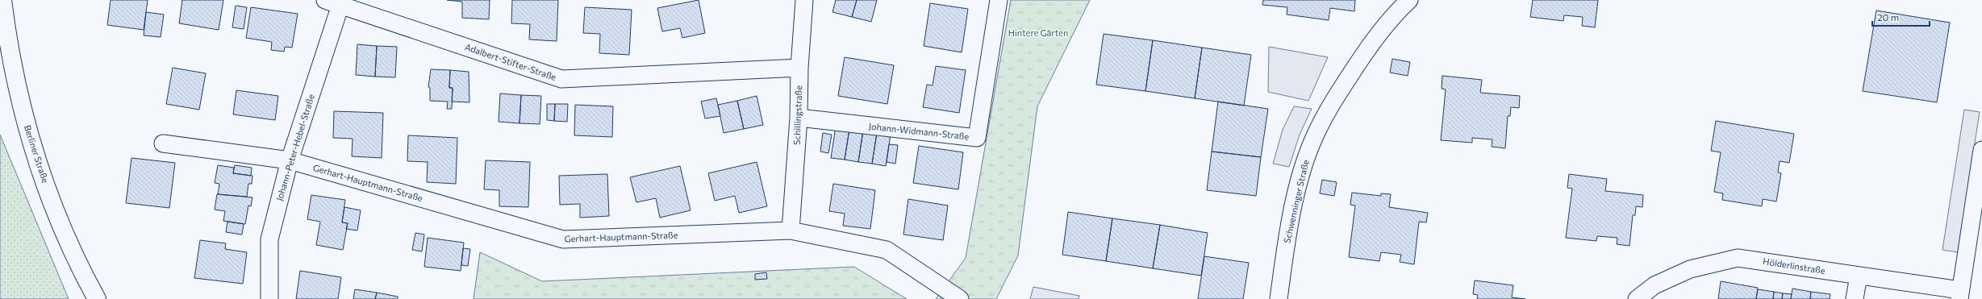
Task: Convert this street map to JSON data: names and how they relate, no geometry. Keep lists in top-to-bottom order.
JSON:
{
  "streets": {
    "main road": ["Berliner Straße"],
    "street": [
      "Adalbert-Stifter-Straße",
      "Schillingstraße",
      "Johann-Widmann-Straße",
      "Johann-Peter-Hebel-Straße",
      "Gerhart-Hauptmann-Straße",
      "Schwenninger Straße",
      "Hölderlinstraße"
    ]
  },
  "crossings": [
    ["Adalbert-Stifter-Straße", "Schillingstraße"],
    ["Adalbert-Stifter-Straße", "Johann-Peter-Hebel-Straße"],
    ["Schillingstraße", "Johann-Widmann-Straße"],
    ["Schillingstraße", "Gerhart-Hauptmann-Straße"],
    ["Johann-Peter-Hebel-Straße", "Gerhart-Hauptmann-Straße"]
  ],
  "parks": ["Hintere Gärten"],
  "scale_bar": "20 m"
}
